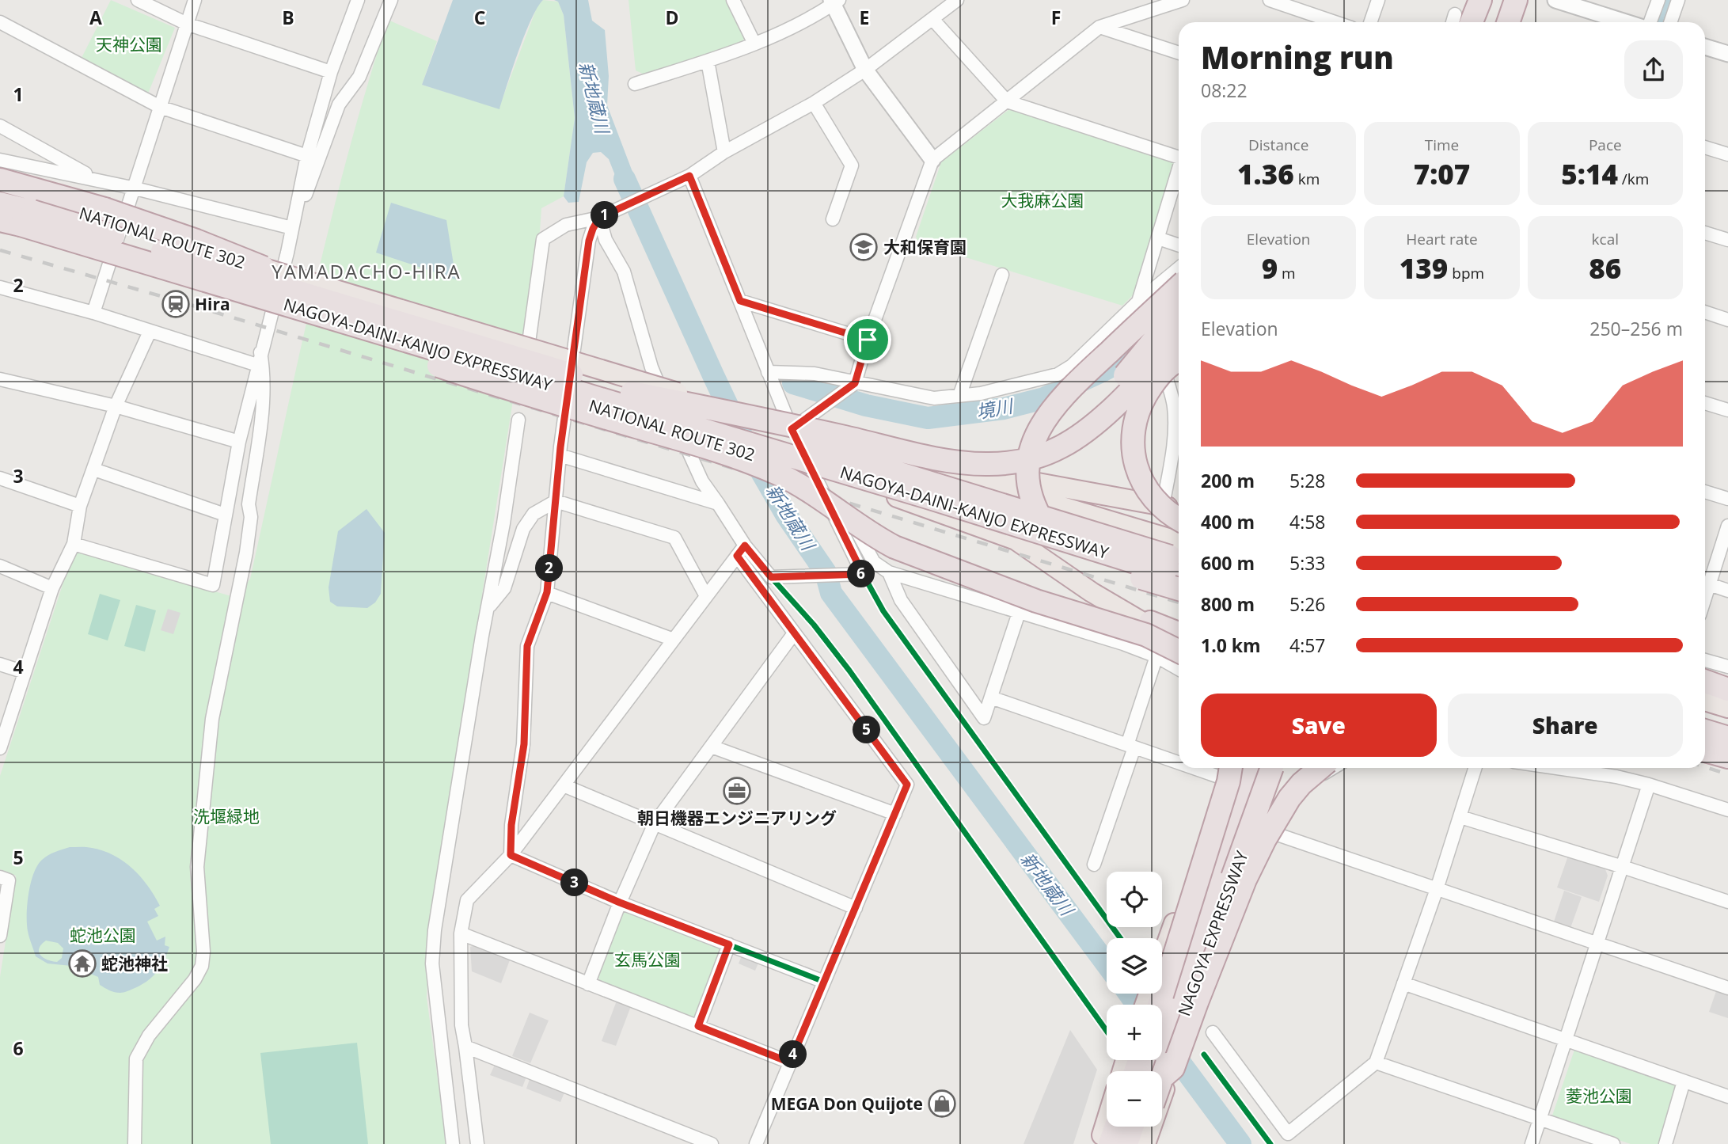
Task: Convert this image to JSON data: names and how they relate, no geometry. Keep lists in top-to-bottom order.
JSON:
{
  "streets": {
    "highway": ["NATIONAL ROUTE 302", "NAGOYA-DAINI-KANJO EXPRESSWAY", "NAGOYA EXPRESSWAY"]
  },
  "districts": ["YAMADACHO-HIRA"],
  "water": ["新地蔵川", "境川"],
  "parks": [
    "天神公園",
    "大我麻公園",
    "洗堰緑地",
    "蛇池公園",
    "玄馬公園",
    "菱池公園"
  ],
  "places": {
    "school or university": ["大和保育園"],
    "station": ["Hira"],
    "office": ["朝日機器エンジニアリング"],
    "temple": ["蛇池神社"],
    "shop": ["MEGA Don Quijote"]
  },
  "page": {
    "heading": ["Morning run", "08:22"],
    "stats": [
      ["Distance", "1.36 km"],
      ["Time", "7:07"],
      ["Pace", "5:14 /km"],
      ["Elevation", "9 m"],
      ["Heart rate", "139 bpm"],
      ["kcal", "86"]
    ],
    "pins": [
      "1",
      "2",
      "6",
      "5",
      "3",
      "4"
    ],
    "chart": ["Elevation", "250–256 m"],
    "list": [
      {
        "name": "200 m",
        "note": "5:28"
      },
      {
        "name": "400 m",
        "note": "4:58"
      },
      {
        "name": "600 m",
        "note": "5:33"
      },
      {
        "name": "800 m",
        "note": "5:26"
      },
      {
        "name": "1.0 km",
        "note": "4:57"
      }
    ],
    "buttons": ["Save", "Share"],
    "map_buttons": ["+", "−"]
  },
  "grid": {
    "columns": [
      "A",
      "B",
      "C",
      "D",
      "E",
      "F"
    ],
    "rows": [
      "1",
      "2",
      "3",
      "4",
      "5",
      "6"
    ]
  }
}
